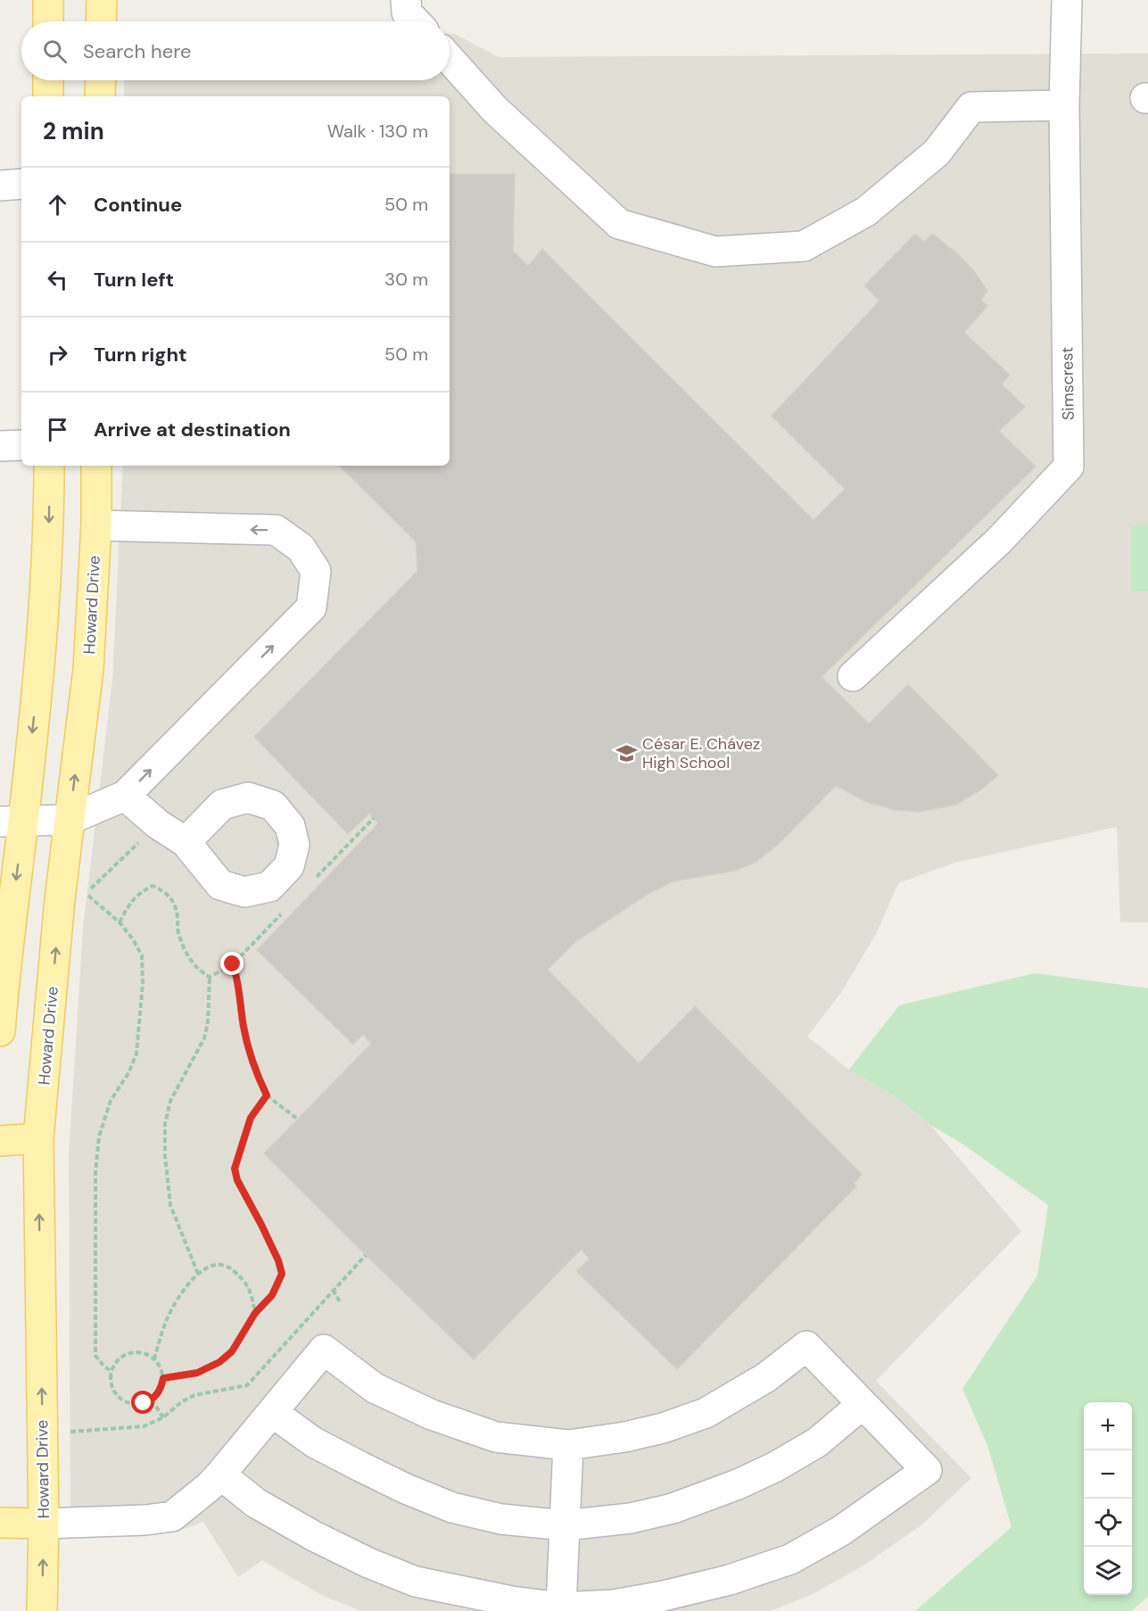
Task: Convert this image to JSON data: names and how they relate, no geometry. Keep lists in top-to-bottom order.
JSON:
{
  "streets": {
    "main road": ["Howard Drive"],
    "street": ["Simscrest"]
  },
  "places": {
    "school or university": ["César E. Chávez High School"]
  },
  "page": {
    "search": "Search here",
    "heading": ["2 min", "Walk · 130 m"],
    "list": [
      ["Continue", "50 m"],
      ["Turn left", "30 m"],
      ["Turn right", "50 m"],
      "Arrive at destination"
    ],
    "map_buttons": ["+", "−"]
  }
}
